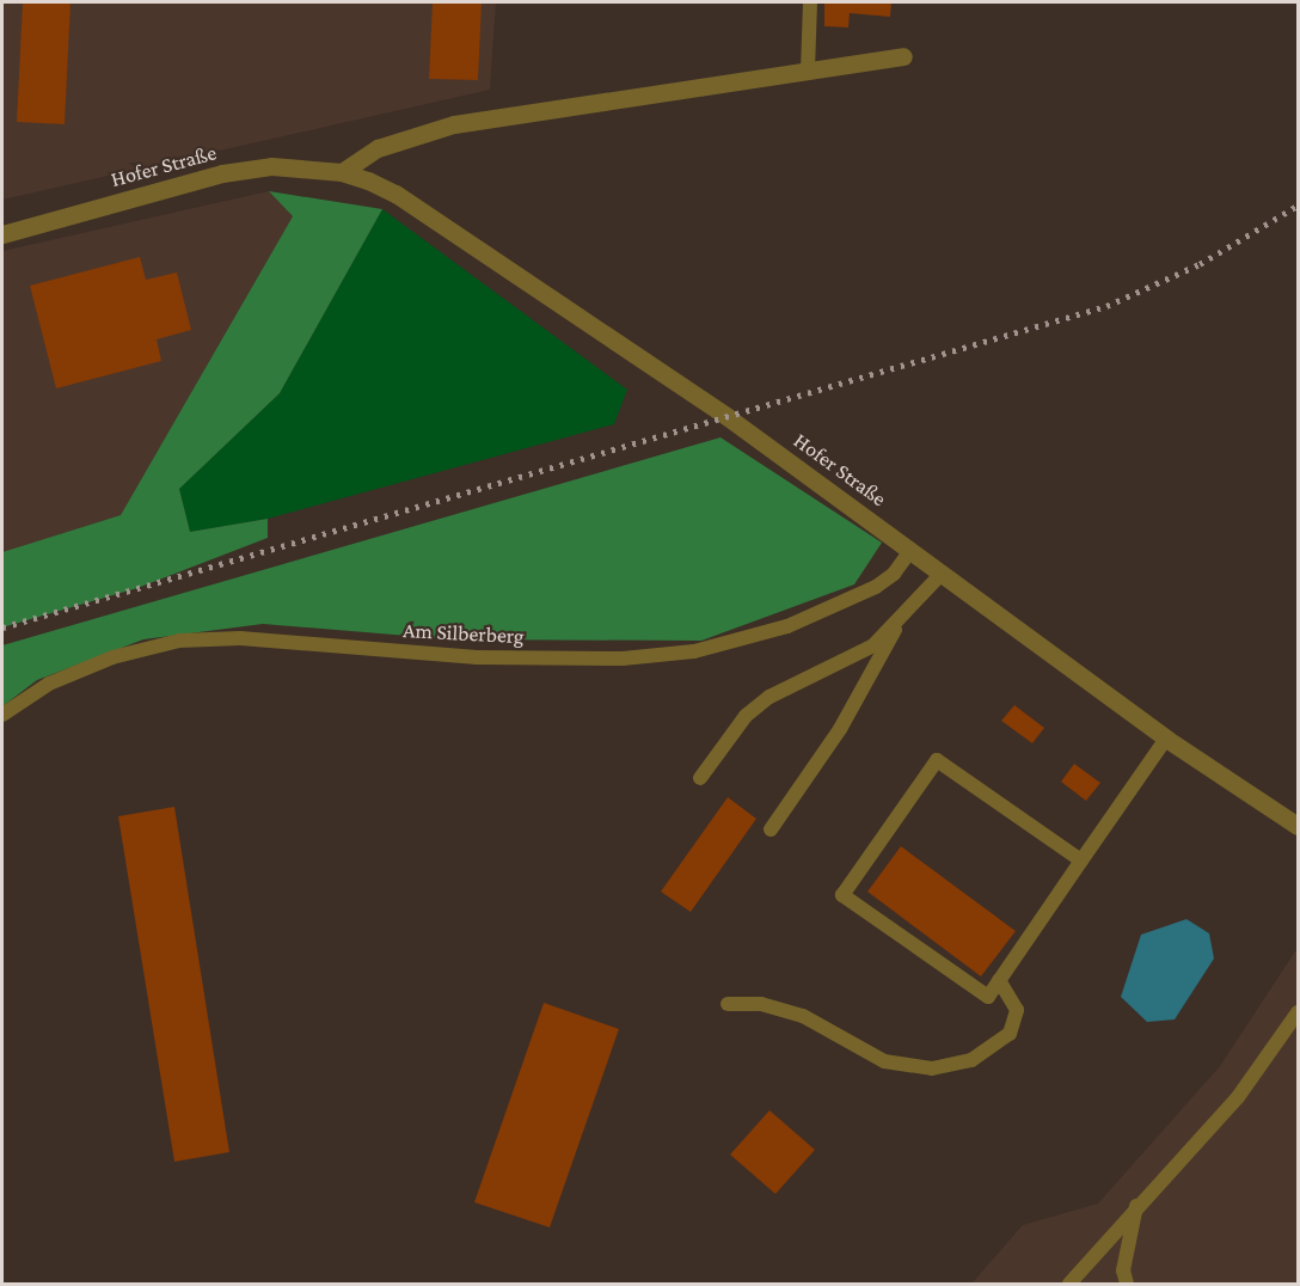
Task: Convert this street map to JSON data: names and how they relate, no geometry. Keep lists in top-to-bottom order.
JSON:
{
  "streets": {
    "street": ["Hofer Straße"],
    "lane": ["Am Silberberg"]
  },
  "crossings": [
    ["Hofer Straße", "Am Silberberg"]
  ]
}
